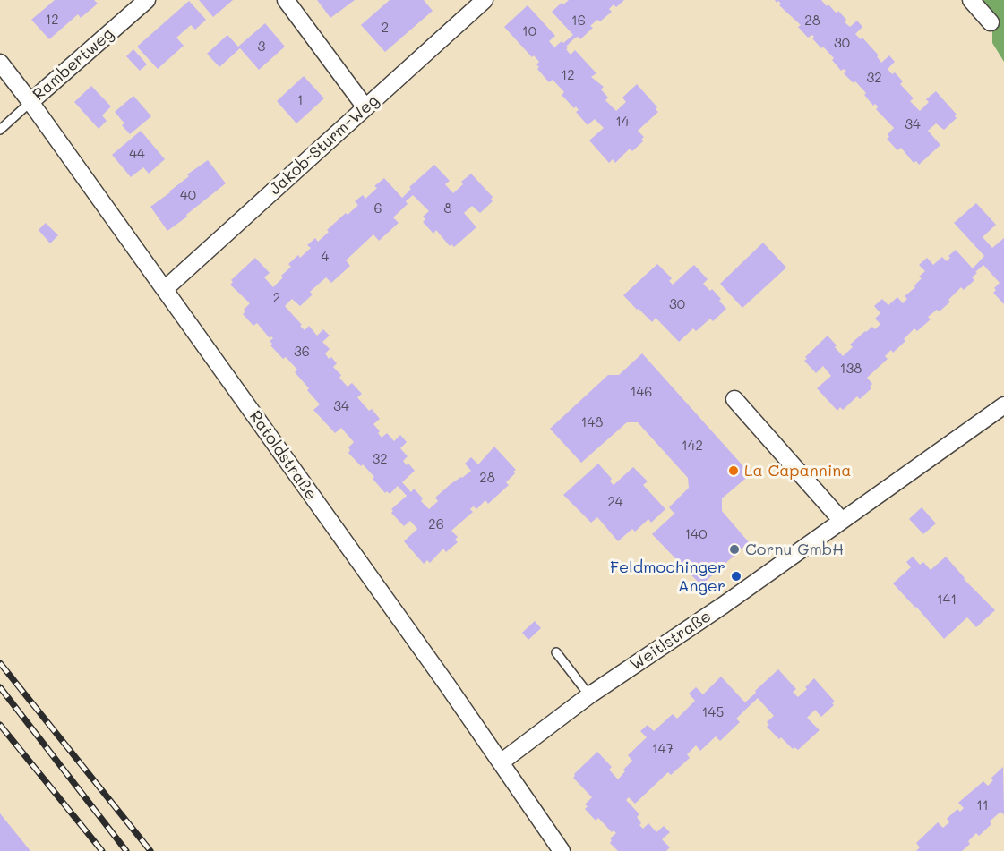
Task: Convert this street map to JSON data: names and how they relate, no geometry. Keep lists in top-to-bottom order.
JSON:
{
  "streets": {
    "street": [
      "Rambertweg",
      "Jakob-Sturm-Weg",
      "Ratoldstraße",
      "Weitlstraße"
    ]
  },
  "crossings": [
    ["Rambertweg", "Ratoldstraße"],
    ["Jakob-Sturm-Weg", "Ratoldstraße"],
    ["Ratoldstraße", "Weitlstraße"]
  ],
  "places": ["La Capannina", "Cornu GmbH", "Feldmochinger Anger"],
  "house_numbers": [
    "12",
    "16",
    "28",
    "2",
    "10",
    "30",
    "3",
    "12",
    "32",
    "1",
    "14",
    "34",
    "44",
    "40",
    "6",
    "8",
    "4",
    "2",
    "30",
    "36",
    "138",
    "146",
    "34",
    "148",
    "142",
    "32",
    "28",
    "24",
    "26",
    "140",
    "141",
    "145",
    "147",
    "11"
  ]
}
